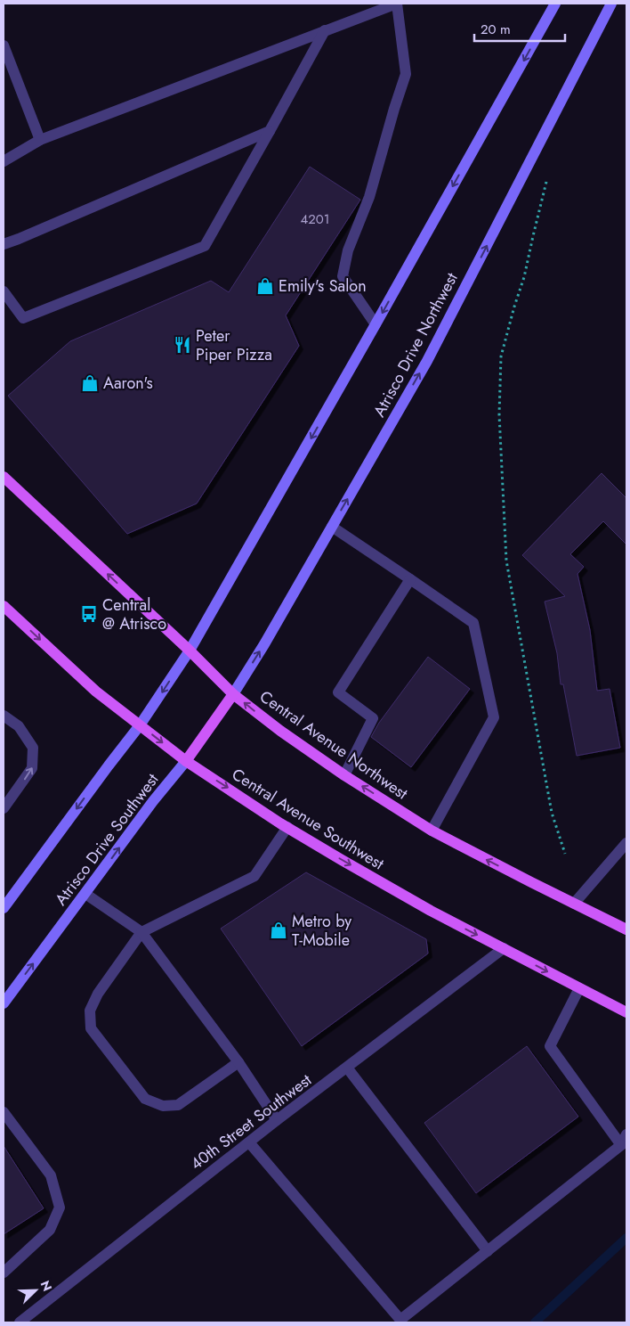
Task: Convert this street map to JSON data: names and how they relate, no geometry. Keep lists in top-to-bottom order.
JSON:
{
  "streets": {
    "main road": [
      "Atrisco Drive Northwest",
      "Central Avenue Northwest",
      "Central Avenue Southwest",
      "Atrisco Drive Southwest"
    ],
    "street": ["40th Street Southwest"]
  },
  "crossings": [
    ["Atrisco Drive Northwest", "Central Avenue Northwest"],
    ["Atrisco Drive Northwest", "Atrisco Drive Southwest"],
    ["Central Avenue Northwest", "Atrisco Drive Southwest"],
    ["Central Avenue Southwest", "Atrisco Drive Southwest"],
    ["Central Avenue Southwest", "40th Street Southwest"]
  ],
  "one_way": ["Central Avenue Northwest", "Central Avenue Southwest"],
  "places": {
    "shop": ["Emily's Salon", "Aaron's", "Metro by T-Mobile"],
    "restaurant": ["Peter Piper Pizza"],
    "bus stop": ["Central @ Atrisco"]
  },
  "house_numbers": ["4201"],
  "scale_bar": "20 m",
  "north": "top right"
}
